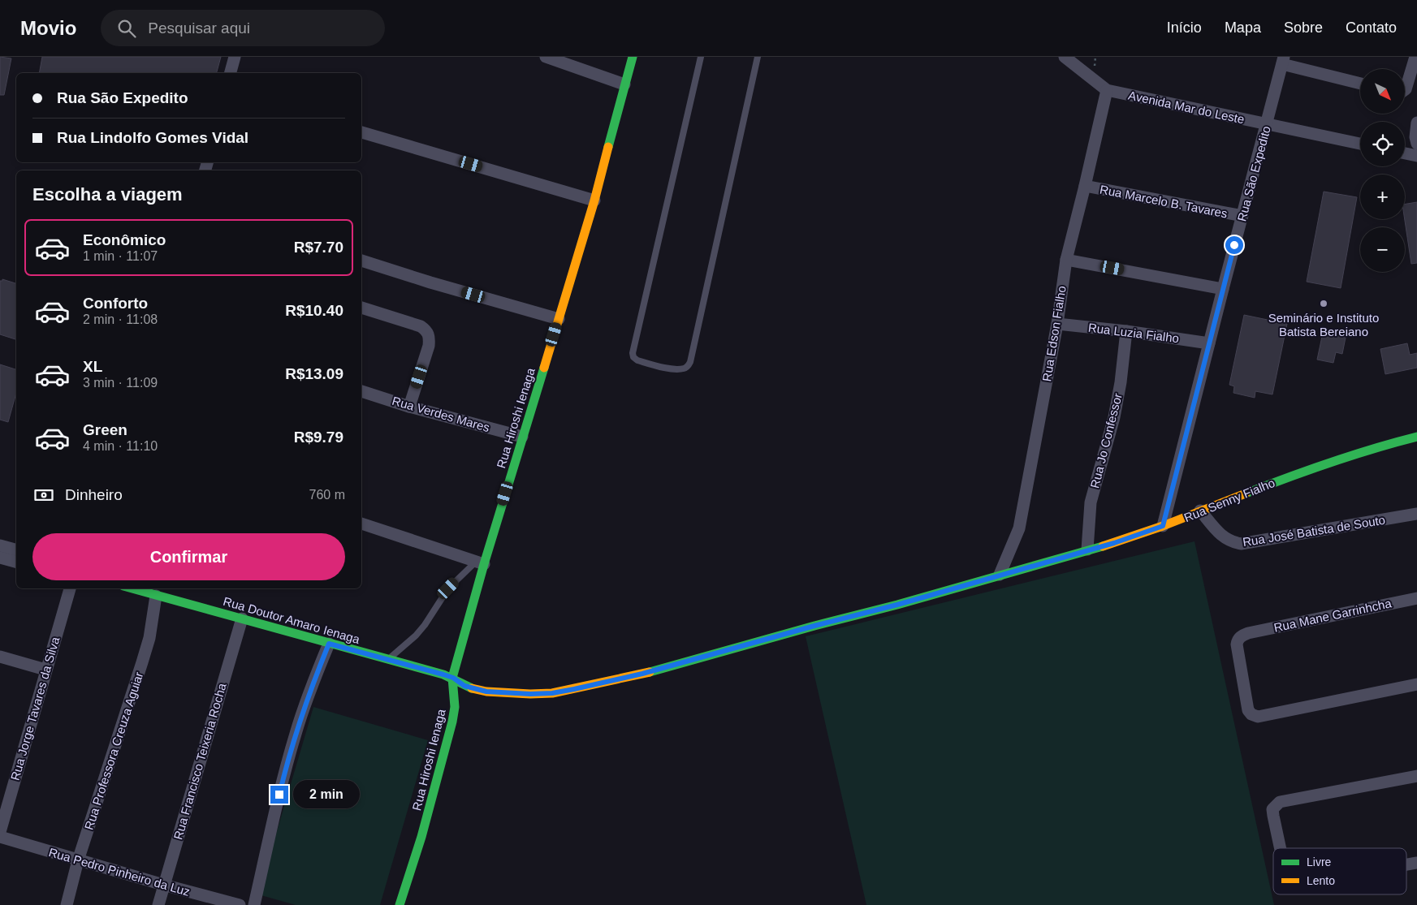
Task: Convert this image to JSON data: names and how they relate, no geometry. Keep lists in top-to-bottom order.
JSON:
{
  "streets": {
    "street": [
      "Avenida Mar do Leste",
      "Rua São Expedito",
      "Rua Marcelo B. Tavares",
      "Rua Luzia Fialho",
      "Rua Edson Fialho",
      "Rua Verdes Mares",
      "Rua Hiroshi Ienaga",
      "Rua Jo Confessor",
      "Rua Senny Fialho",
      "Rua José Batista de Souto",
      "Rua Mane Garrinhcha",
      "Rua Doutor Amaro Ienaga",
      "Rua Jorge Tavares da Silva",
      "Rua Professora Creuza Aguiar",
      "Rua Francisco Teixeria Rocha",
      "Rua Pedro Pinheiro da Luz"
    ]
  },
  "crossings": [
    ["Avenida Mar do Leste", "Rua São Expedito"],
    ["Avenida Mar do Leste", "Rua Edson Fialho"],
    ["Rua São Expedito", "Rua Marcelo B. Tavares"],
    ["Rua São Expedito", "Rua Luzia Fialho"],
    ["Rua São Expedito", "Rua Senny Fialho"],
    ["Rua Marcelo B. Tavares", "Rua Edson Fialho"],
    ["Rua Luzia Fialho", "Rua Edson Fialho"],
    ["Rua Luzia Fialho", "Rua Jo Confessor"],
    ["Rua Edson Fialho", "Rua Senny Fialho"],
    ["Rua Verdes Mares", "Rua Hiroshi Ienaga"],
    ["Rua Hiroshi Ienaga", "Rua Senny Fialho"],
    ["Rua Hiroshi Ienaga", "Rua Doutor Amaro Ienaga"],
    ["Rua Jo Confessor", "Rua Senny Fialho"],
    ["Rua Senny Fialho", "Rua José Batista de Souto"],
    ["Rua Senny Fialho", "Rua Doutor Amaro Ienaga"],
    ["Rua Doutor Amaro Ienaga", "Rua Professora Creuza Aguiar"],
    ["Rua Doutor Amaro Ienaga", "Rua Francisco Teixeria Rocha"],
    ["Rua Professora Creuza Aguiar", "Rua Pedro Pinheiro da Luz"],
    ["Rua Francisco Teixeria Rocha", "Rua Pedro Pinheiro da Luz"]
  ],
  "places": ["Seminário e Instituto Batista Bereiano"],
  "legend": ["Livre", "Lento"],
  "north": "bottom right",
  "page": {
    "header": "Movio",
    "search": "Pesquisar aqui",
    "nav": [
      "Início",
      "Mapa",
      "Sobre",
      "Contato"
    ],
    "map_buttons": ["+", "−"],
    "banner": ["Rua São Expedito", "Rua Lindolfo Gomes Vidal"],
    "heading": "Escolha a viagem",
    "list": [
      {
        "name": "Econômico",
        "note": "1 min · 11:07",
        "value": "R$7.70"
      },
      {
        "name": "Conforto",
        "note": "2 min · 11:08",
        "value": "R$10.40"
      },
      {
        "name": "XL",
        "note": "3 min · 11:09",
        "value": "R$13.09"
      },
      {
        "name": "Green",
        "note": "4 min · 11:10",
        "value": "R$9.79"
      }
    ],
    "pay": ["Dinheiro", "760 m"],
    "buttons": "Confirmar",
    "bubble": "2 min"
  }
}
